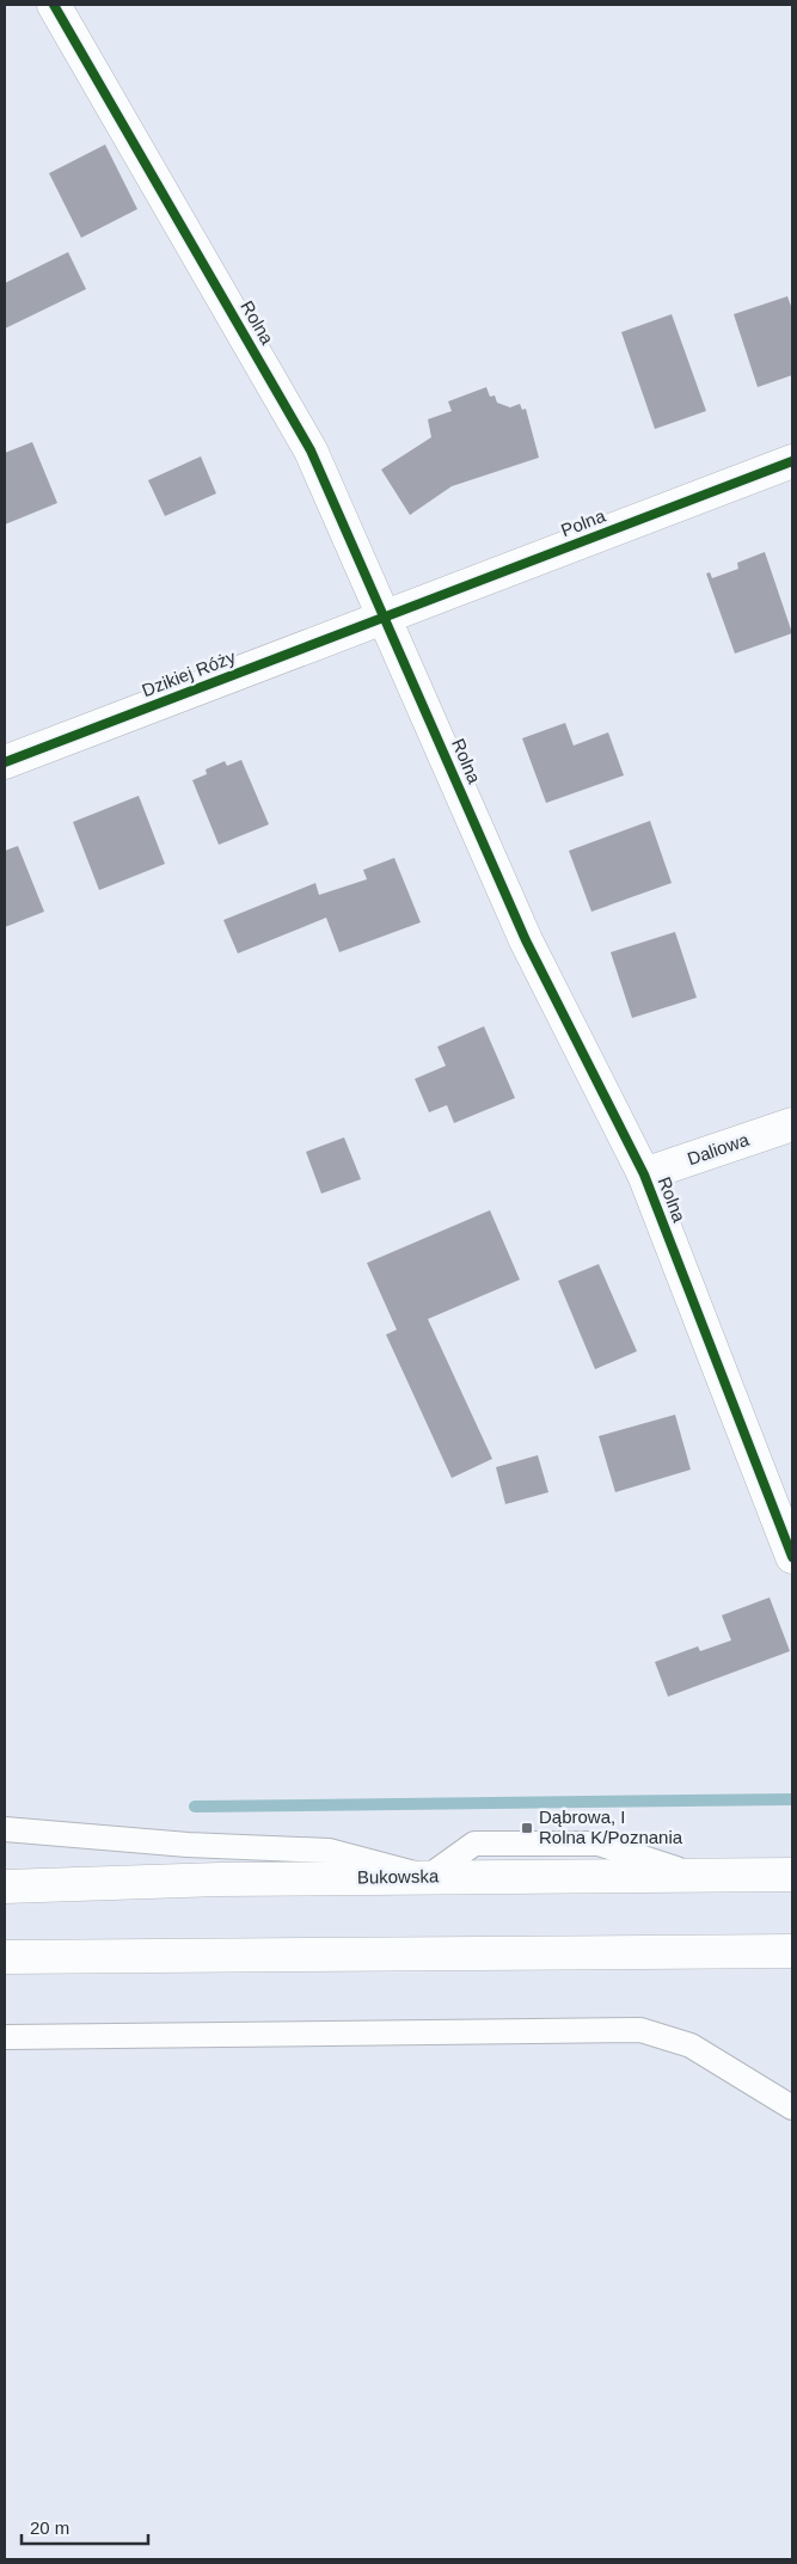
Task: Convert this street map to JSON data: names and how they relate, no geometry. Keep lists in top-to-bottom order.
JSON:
{
  "streets": {
    "street": [
      "Rolna",
      "Polna",
      "Dzikiej Róży",
      "Daliowa",
      "Bukowska"
    ]
  },
  "crossings": [
    ["Rolna", "Polna"],
    ["Rolna", "Dzikiej Róży"],
    ["Rolna", "Daliowa"],
    ["Polna", "Dzikiej Róży"]
  ],
  "places": {
    "transit": ["Dąbrowa, I Rolna K/Poznania"]
  },
  "scale_bar": "20 m"
}
